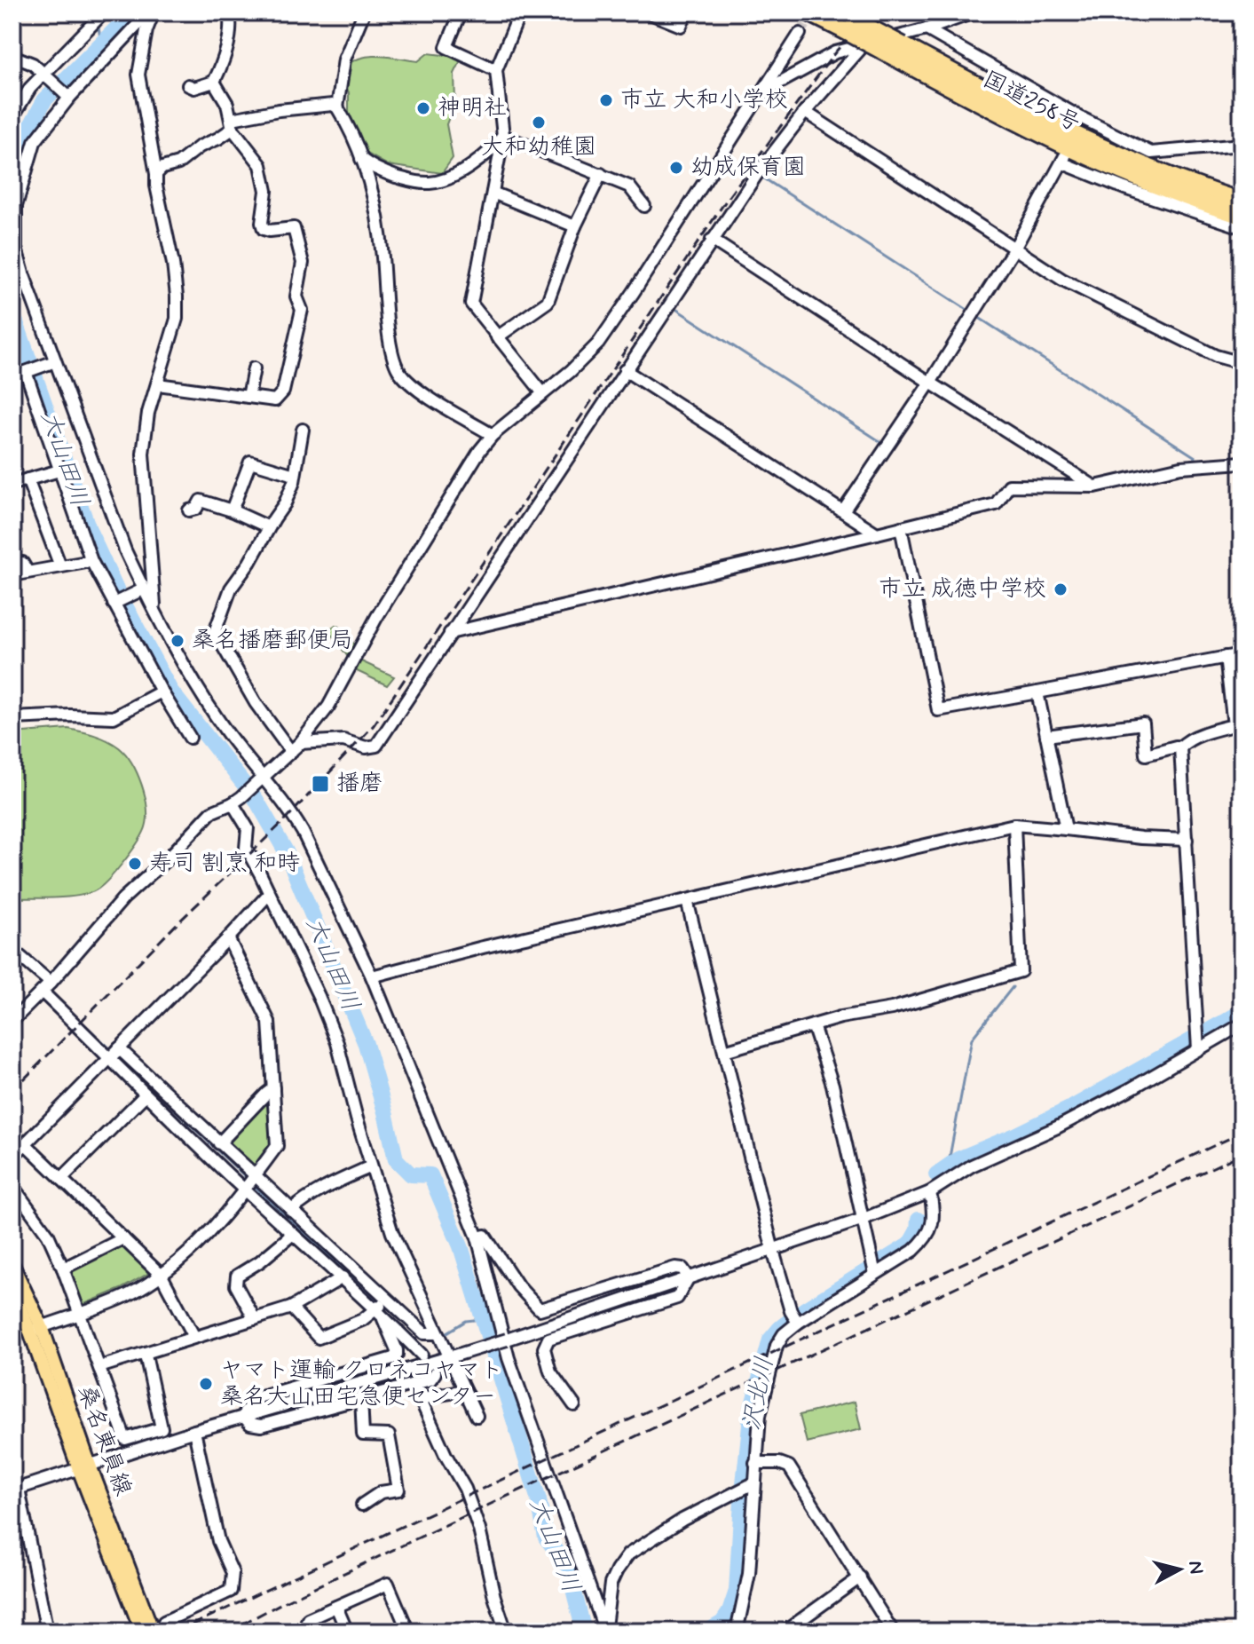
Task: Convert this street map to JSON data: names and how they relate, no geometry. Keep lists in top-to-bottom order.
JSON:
{
  "streets": {
    "highway": ["国道258号"],
    "main road": ["桑名東員線"]
  },
  "water": ["大山田川", "沢北川"],
  "places": {
    "other": [
      "市立 大和小学校",
      "神明社",
      "大和幼稚園",
      "幼成保育園",
      "市立 成徳中学校",
      "桑名播磨郵便局",
      "寿司 割烹 和時",
      "ヤマト運輸 クロネコヤマト 桑名大山田宅急便センター"
    ],
    "transit": ["播磨"]
  },
  "north": "right"
}
